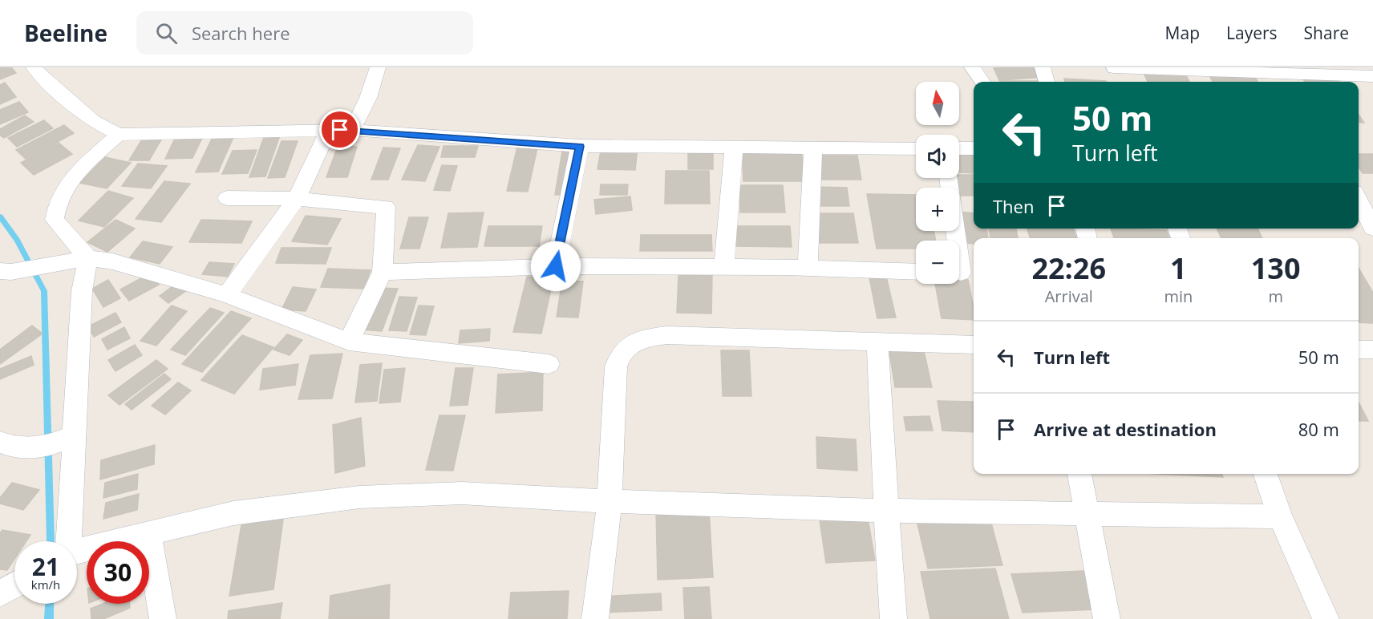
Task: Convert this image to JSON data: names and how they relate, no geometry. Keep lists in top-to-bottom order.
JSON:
{
  "north": "top",
  "page": {
    "header": "Beeline",
    "search": "Search here",
    "nav": ["Map", "Layers", "Share"],
    "map_buttons": ["+", "−"],
    "turn": ["50 m", "Turn left"],
    "then": "Then",
    "eta": [
      "22:26",
      "Arrival",
      "1",
      "min",
      "130",
      "m"
    ],
    "list": [
      {
        "name": "Turn left",
        "value": "50 m"
      },
      {
        "name": "Arrive at destination",
        "value": "80 m"
      }
    ],
    "speed": "21 km/h",
    "limit": "30"
  }
}
